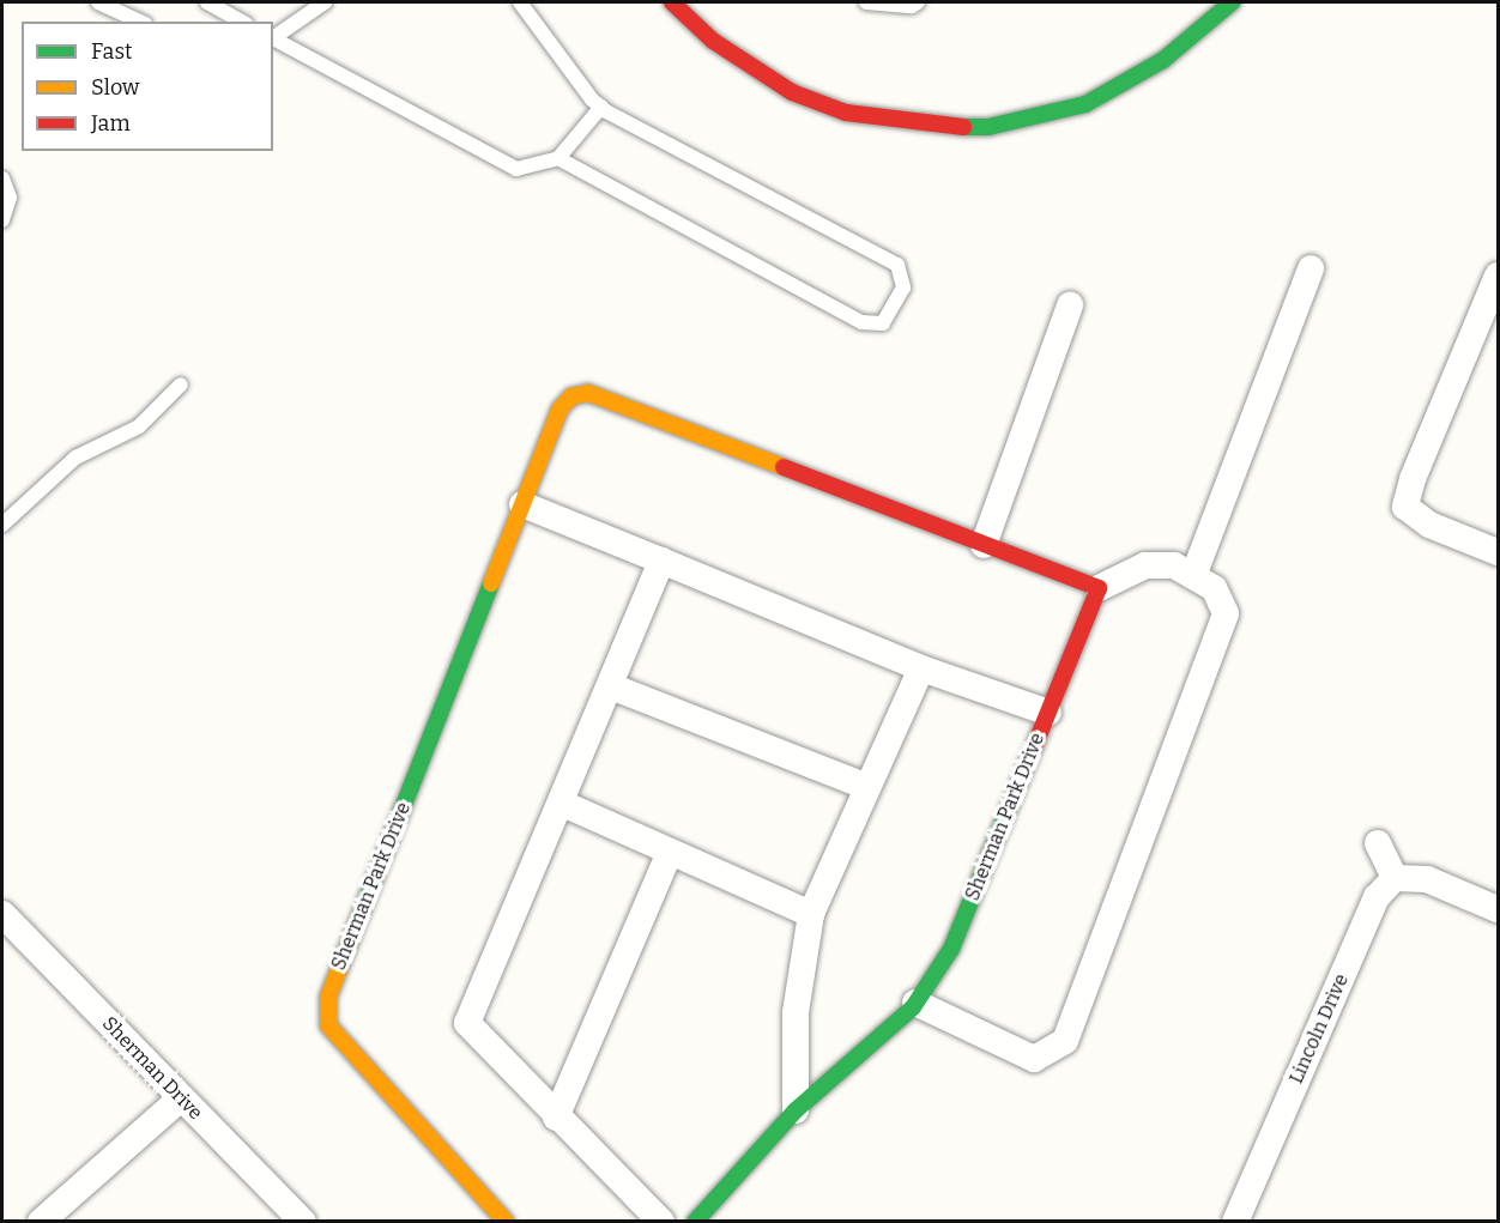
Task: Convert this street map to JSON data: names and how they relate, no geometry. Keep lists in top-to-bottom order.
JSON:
{
  "streets": {
    "main road": ["Sherman Park Drive"],
    "street": ["Lincoln Drive", "Sherman Drive"]
  },
  "legend": ["Fast", "Slow", "Jam"]
}
